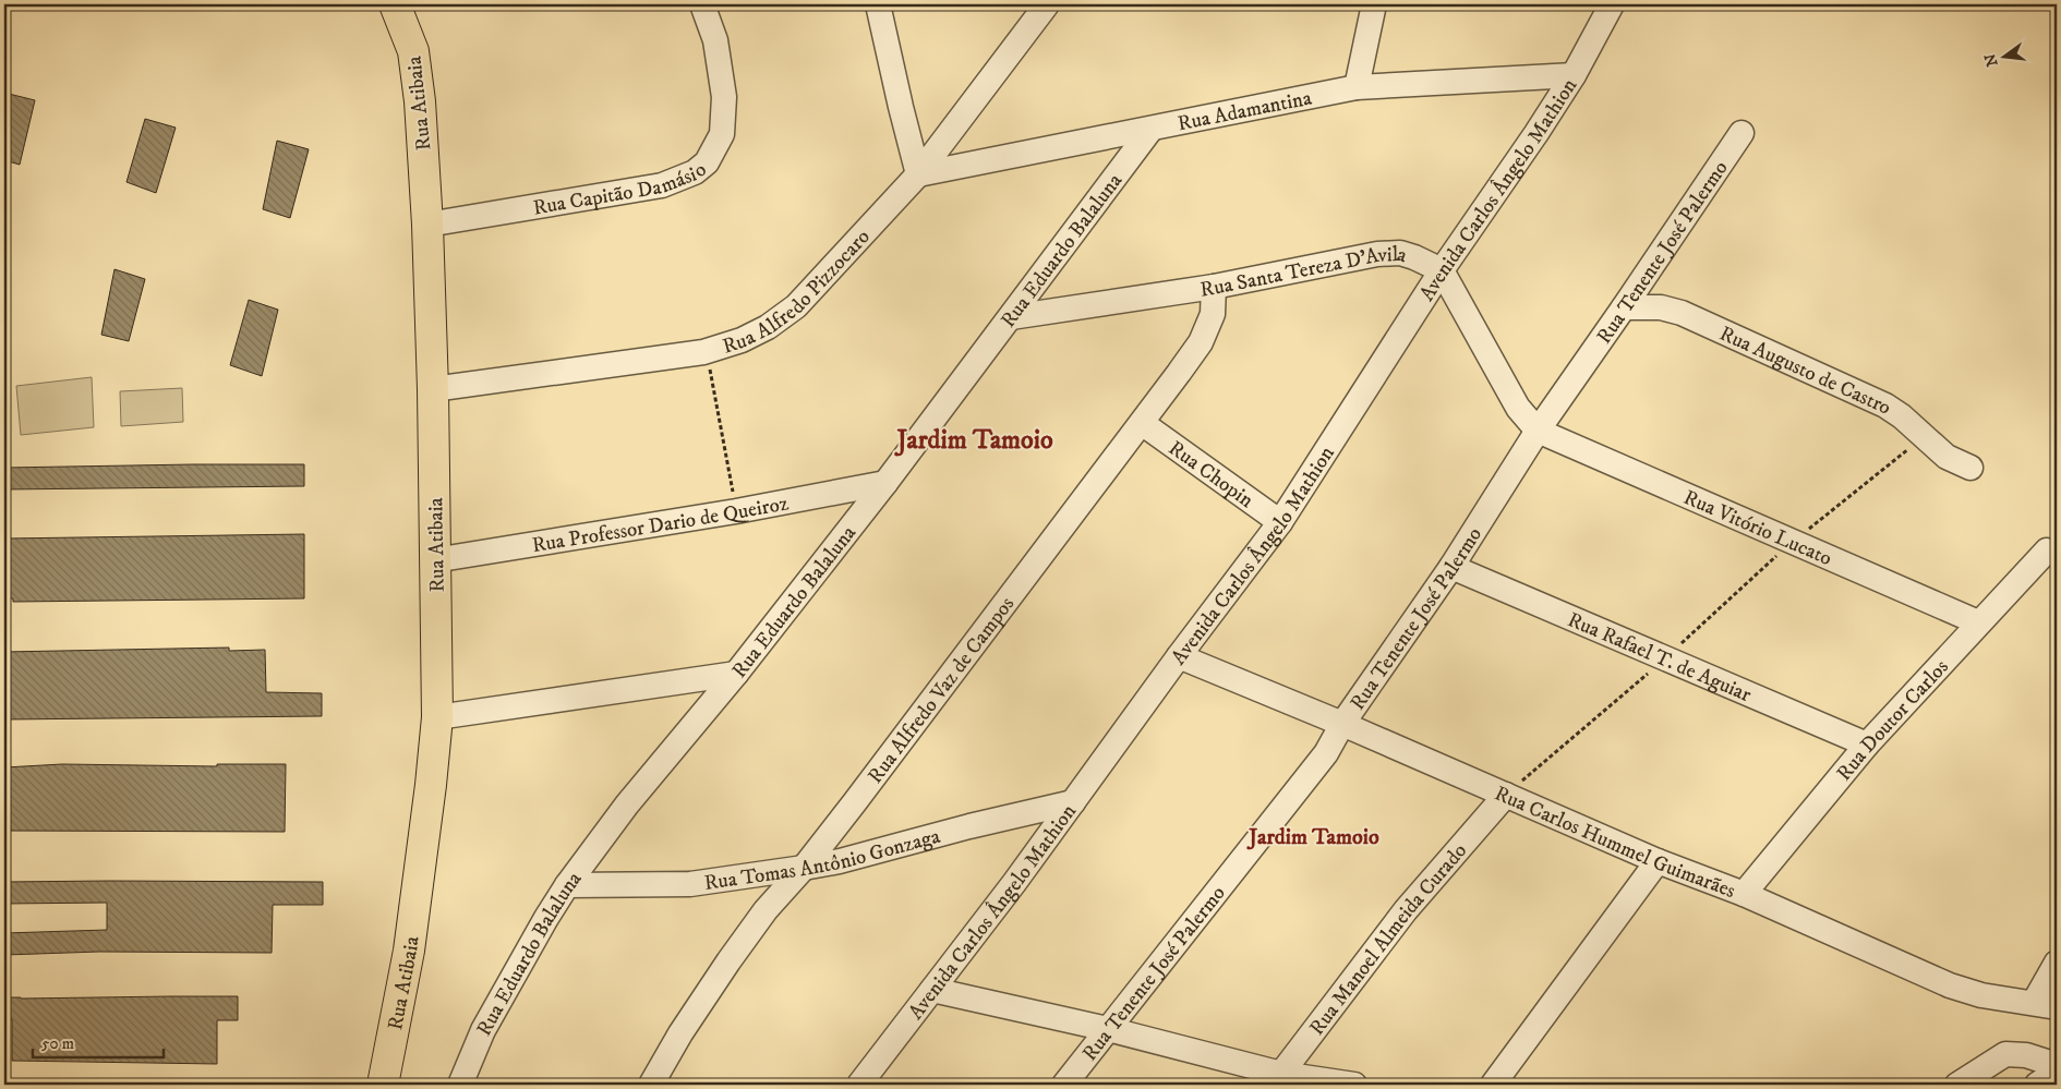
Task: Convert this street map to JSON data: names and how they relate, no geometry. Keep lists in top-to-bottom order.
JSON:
{
  "streets": {
    "main road": ["Rua Atibaia"],
    "street": [
      "Rua Adamantina",
      "Rua Capitão Damásio",
      "Avenida Carlos Ângelo Mathion",
      "Rua Eduardo Balaluna",
      "Rua Tenente José Palermo",
      "Rua Santa Tereza D'Avila",
      "Rua Alfredo Pizzocaro",
      "Rua Augusto de Castro",
      "Rua Chopin",
      "Rua Professor Dario de Queiroz",
      "Rua Vitório Lucato",
      "Rua Rafael T. de Aguiar",
      "Rua Alfredo Vaz de Campos",
      "Rua Doutor Carlos",
      "Rua Carlos Hummel Guimarães",
      "Rua Tomas Antônio Gonzaga",
      "Rua Manoel Almeida Curado"
    ]
  },
  "crossings": [
    ["Rua Atibaia", "Rua Capitão Damásio"],
    ["Rua Atibaia", "Rua Alfredo Pizzocaro"],
    ["Rua Atibaia", "Rua Professor Dario de Queiroz"],
    ["Rua Adamantina", "Avenida Carlos Ângelo Mathion"],
    ["Rua Adamantina", "Rua Eduardo Balaluna"],
    ["Rua Adamantina", "Rua Alfredo Pizzocaro"],
    ["Avenida Carlos Ângelo Mathion", "Rua Santa Tereza D'Avila"],
    ["Avenida Carlos Ângelo Mathion", "Rua Chopin"],
    ["Avenida Carlos Ângelo Mathion", "Rua Carlos Hummel Guimarães"],
    ["Avenida Carlos Ângelo Mathion", "Rua Tomas Antônio Gonzaga"],
    ["Rua Eduardo Balaluna", "Rua Santa Tereza D'Avila"],
    ["Rua Eduardo Balaluna", "Rua Professor Dario de Queiroz"],
    ["Rua Eduardo Balaluna", "Rua Tomas Antônio Gonzaga"],
    ["Rua Tenente José Palermo", "Rua Augusto de Castro"],
    ["Rua Tenente José Palermo", "Rua Vitório Lucato"],
    ["Rua Tenente José Palermo", "Rua Rafael T. de Aguiar"],
    ["Rua Tenente José Palermo", "Rua Carlos Hummel Guimarães"],
    ["Rua Santa Tereza D'Avila", "Rua Alfredo Vaz de Campos"],
    ["Rua Chopin", "Rua Alfredo Vaz de Campos"],
    ["Rua Vitório Lucato", "Rua Doutor Carlos"],
    ["Rua Rafael T. de Aguiar", "Rua Doutor Carlos"],
    ["Rua Alfredo Vaz de Campos", "Rua Tomas Antônio Gonzaga"],
    ["Rua Doutor Carlos", "Rua Carlos Hummel Guimarães"],
    ["Rua Carlos Hummel Guimarães", "Rua Manoel Almeida Curado"]
  ],
  "districts": ["Jardim Tamoio", "Jardim Tamoio"],
  "scale_bar": "50 m",
  "north": "left"
}
